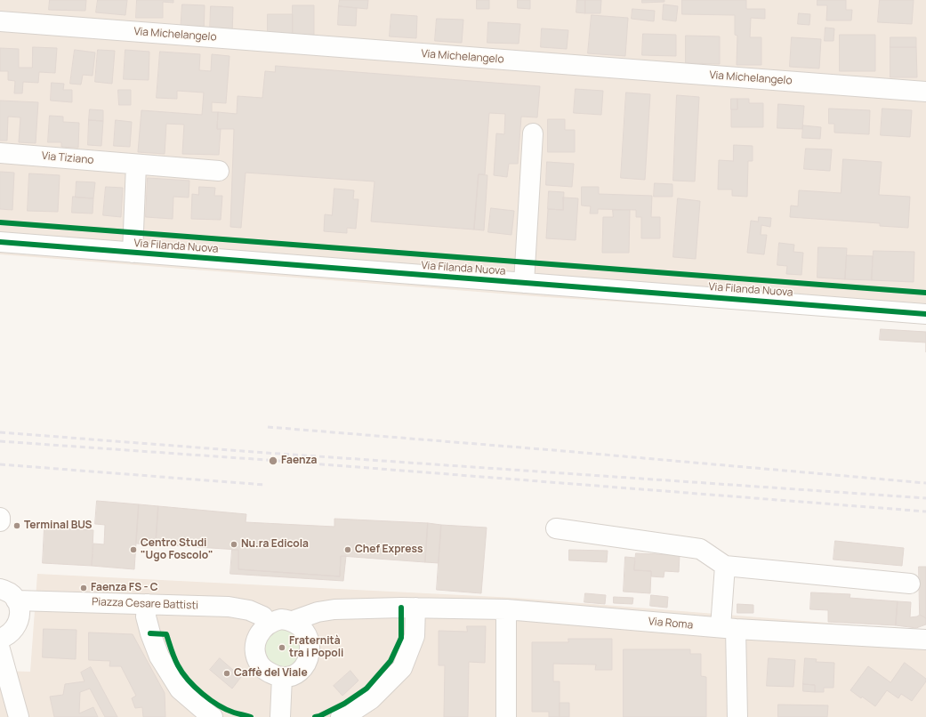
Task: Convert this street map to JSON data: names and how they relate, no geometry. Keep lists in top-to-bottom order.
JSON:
{
  "streets": {
    "street": [
      "Via Michelangelo",
      "Via Tiziano",
      "Via Filanda Nuova",
      "Piazza Cesare Battisti",
      "Via Roma"
    ]
  },
  "places": [
    "Faenza",
    "Terminal BUS",
    "Nu.ra Edicola",
    "Centro Studi \"Ugo Foscolo\"",
    "Chef Express",
    "Faenza FS - C",
    "Fraternità tra i Popoli",
    "Caffè del Viale"
  ]
}
